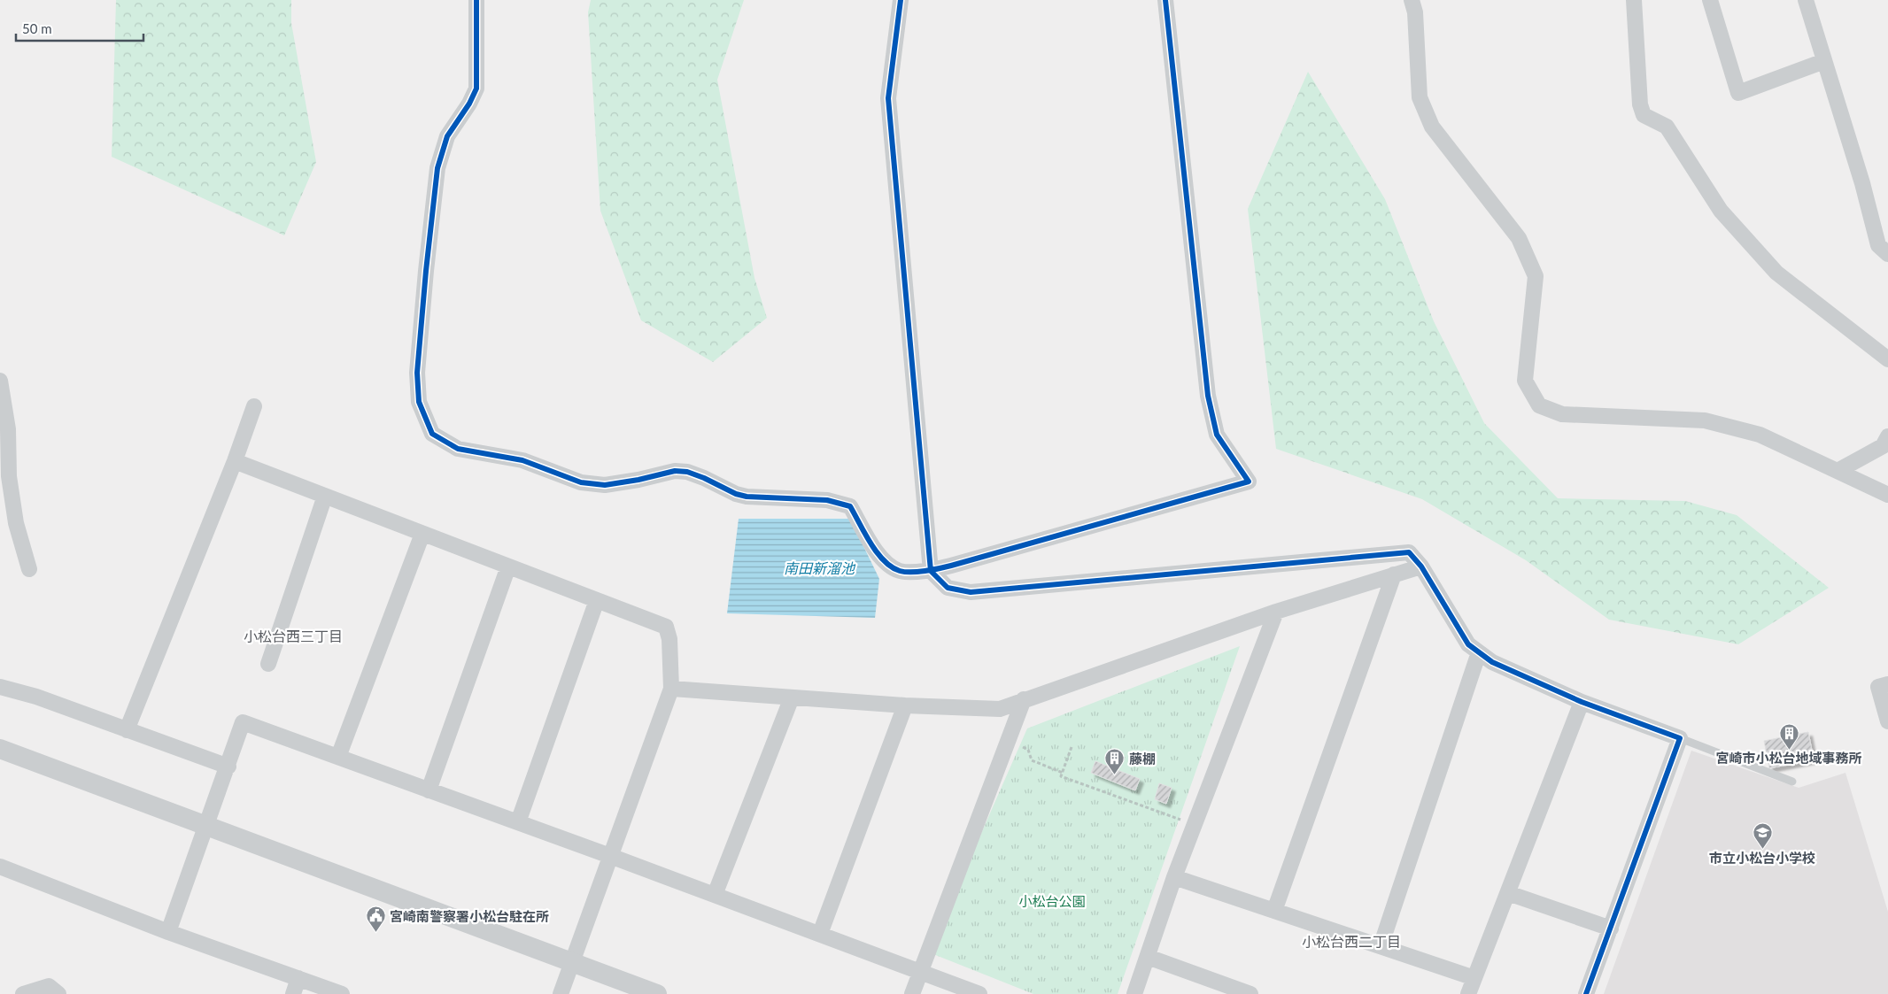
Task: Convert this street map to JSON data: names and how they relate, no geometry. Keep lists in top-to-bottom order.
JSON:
{
  "districts": ["小松台西三丁目", "小松台西二丁目"],
  "water": ["南田新溜池"],
  "parks": ["小松台公園"],
  "places": {
    "building": ["宮崎市小松台地域事務所", "藤棚"],
    "school or university": ["市立小松台小学校"],
    "public building": ["宮崎南警察署小松台駐在所"]
  },
  "scale_bar": "50 m"
}
